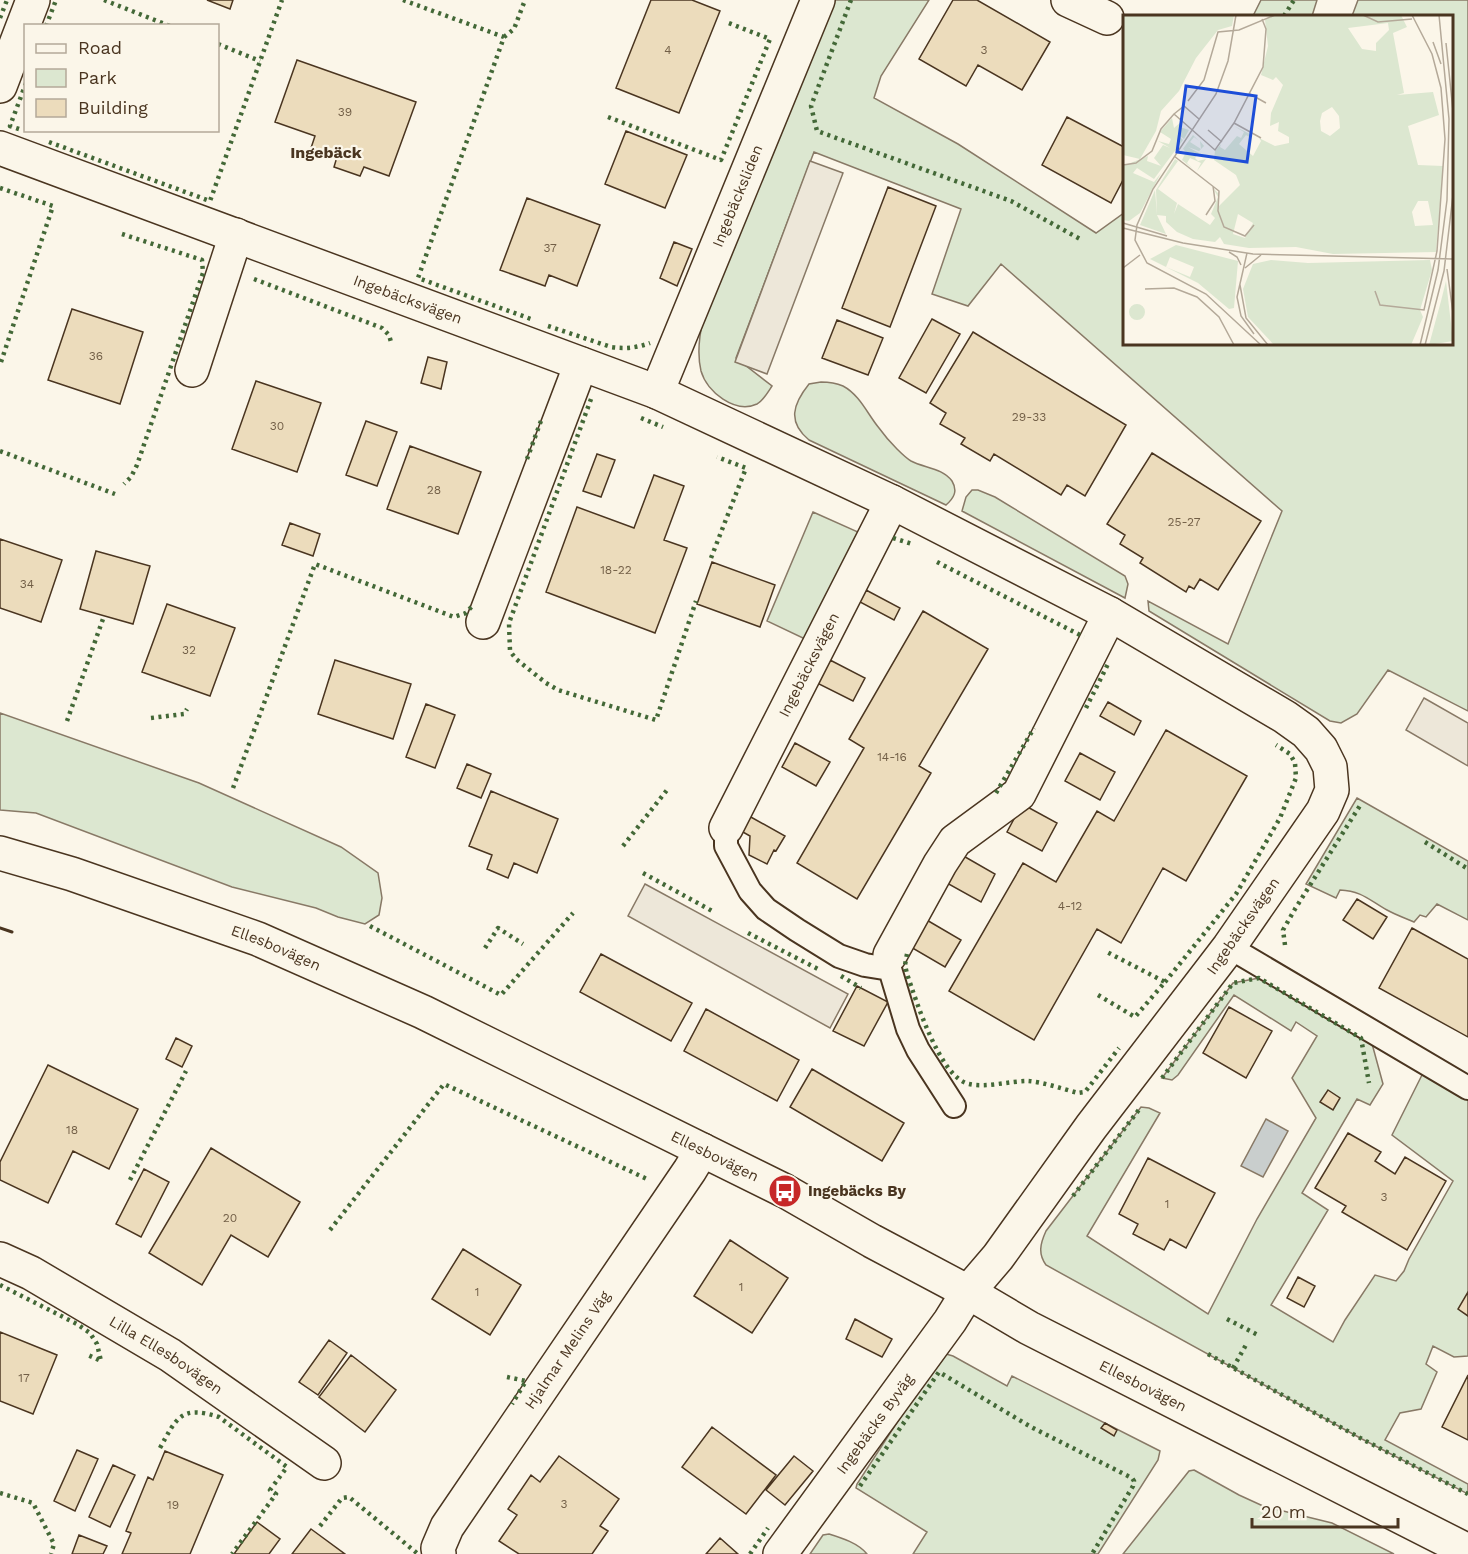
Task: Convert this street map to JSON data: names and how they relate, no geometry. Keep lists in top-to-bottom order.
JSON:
{
  "streets": {
    "street": [
      "Ingebäcksliden",
      "Ingebäcksvägen",
      "Ellesbovägen",
      "Hjalmar Melins Väg",
      "Lilla Ellesbovägen",
      "Ingebäcks Byväg"
    ]
  },
  "crossings": [
    ["Ingebäcksliden", "Ingebäcksvägen"],
    ["Ingebäcksvägen", "Ellesbovägen"],
    ["Ingebäcksvägen", "Ingebäcks Byväg"],
    ["Ellesbovägen", "Hjalmar Melins Väg"],
    ["Ellesbovägen", "Ingebäcks Byväg"]
  ],
  "districts": ["Ingebäck"],
  "places": {
    "bus stop": ["Ingebäcks By"]
  },
  "house_numbers": [
    "4",
    "3",
    "39",
    "37",
    "36",
    "29-33",
    "30",
    "28",
    "25-27",
    "18-22",
    "34",
    "32",
    "14-16",
    "4-12",
    "18",
    "3",
    "1",
    "20",
    "1",
    "1",
    "17",
    "3",
    "19"
  ],
  "legend": ["Road", "Park", "Building"],
  "scale_bar": "20 m"
}
